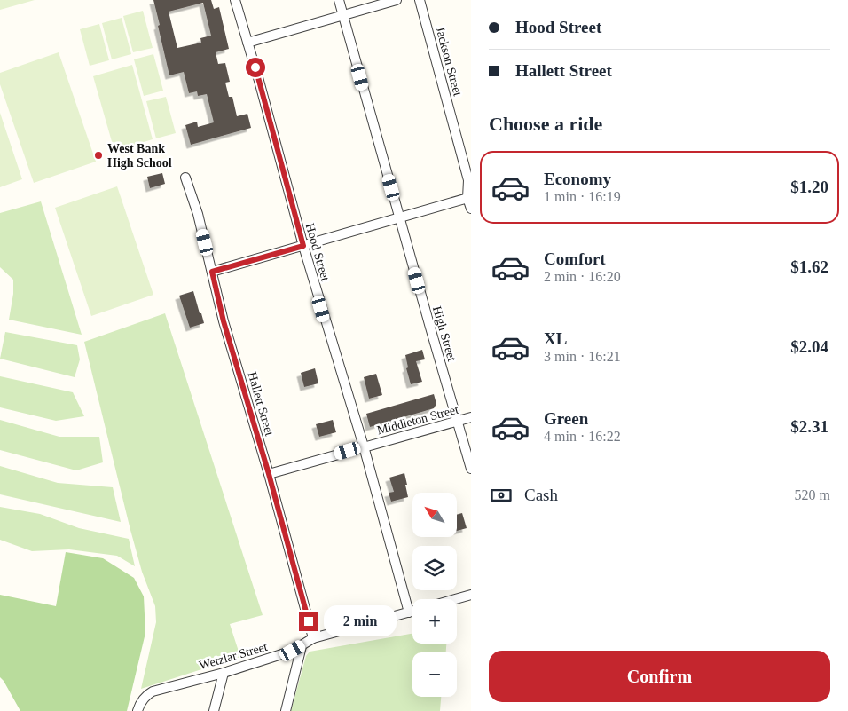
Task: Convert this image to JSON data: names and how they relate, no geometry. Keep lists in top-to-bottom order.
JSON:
{
  "streets": {
    "street": [
      "Jackson Street",
      "Hood Street",
      "High Street",
      "Hallett Street",
      "Middleton Street",
      "Wetzlar Street"
    ]
  },
  "crossings": [
    ["Hood Street", "Middleton Street"],
    ["Hood Street", "Wetzlar Street"],
    ["High Street", "Middleton Street"],
    ["Hallett Street", "Middleton Street"],
    ["Hallett Street", "Wetzlar Street"]
  ],
  "places": ["West Bank High School"],
  "north": "top left",
  "page": {
    "banner": ["Hood Street", "Hallett Street"],
    "heading": "Choose a ride",
    "list": [
      {
        "name": "Economy",
        "note": "1 min · 16:19",
        "value": "$1.20"
      },
      {
        "name": "Comfort",
        "note": "2 min · 16:20",
        "value": "$1.62"
      },
      {
        "name": "XL",
        "note": "3 min · 16:21",
        "value": "$2.04"
      },
      {
        "name": "Green",
        "note": "4 min · 16:22",
        "value": "$2.31"
      }
    ],
    "pay": ["Cash", "520 m"],
    "map_buttons": ["+", "−"],
    "bubble": "2 min",
    "buttons": "Confirm"
  }
}
